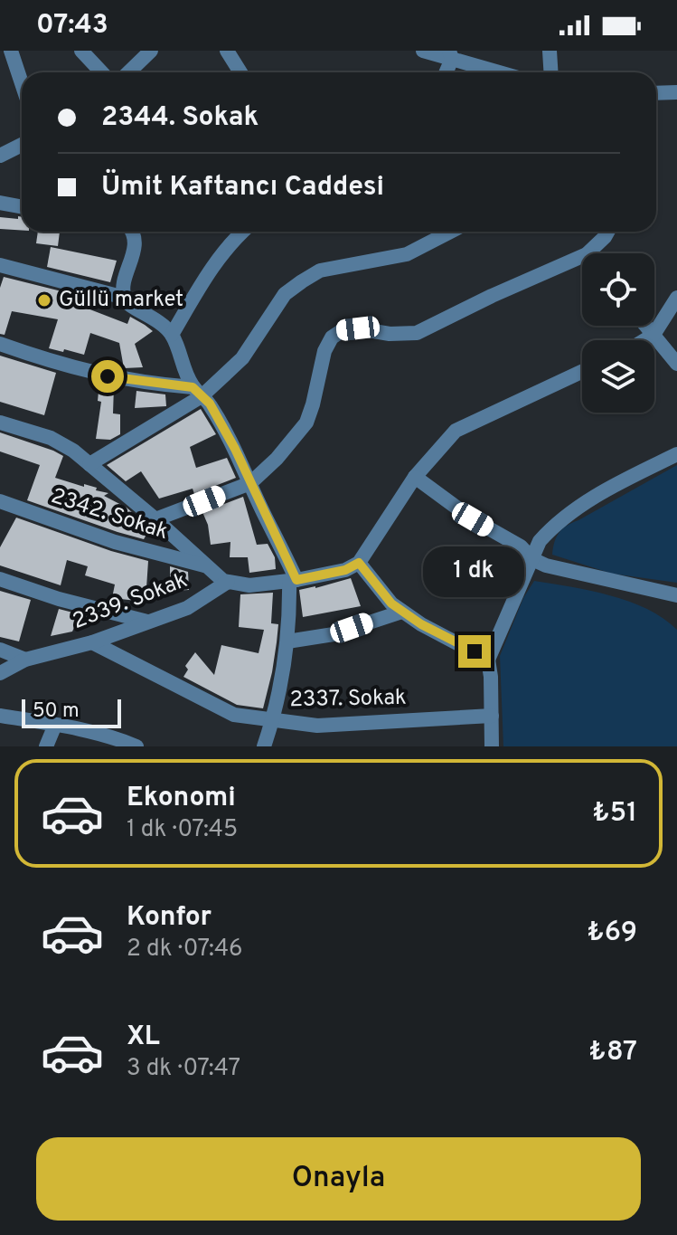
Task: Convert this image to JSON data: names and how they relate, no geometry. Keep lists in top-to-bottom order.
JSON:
{
  "streets": {
    "street": ["2342. Sokak", "2339. Sokak", "2337. Sokak"]
  },
  "crossings": [
    ["2339. Sokak", "2337. Sokak"]
  ],
  "places": ["Güllü market"],
  "scale_bar": "50 m",
  "page": {
    "status": "07:43",
    "banner": ["2344. Sokak", "Ümit Kaftancı Caddesi"],
    "bubble": "1 dk",
    "scale": "50 m",
    "list": [
      {
        "name": "Ekonomi",
        "note": "1 dk · 07:45",
        "value": "₺51"
      },
      {
        "name": "Konfor",
        "note": "2 dk · 07:46",
        "value": "₺69"
      },
      {
        "name": "XL",
        "note": "3 dk · 07:47",
        "value": "₺87"
      }
    ],
    "buttons": "Onayla"
  }
}
